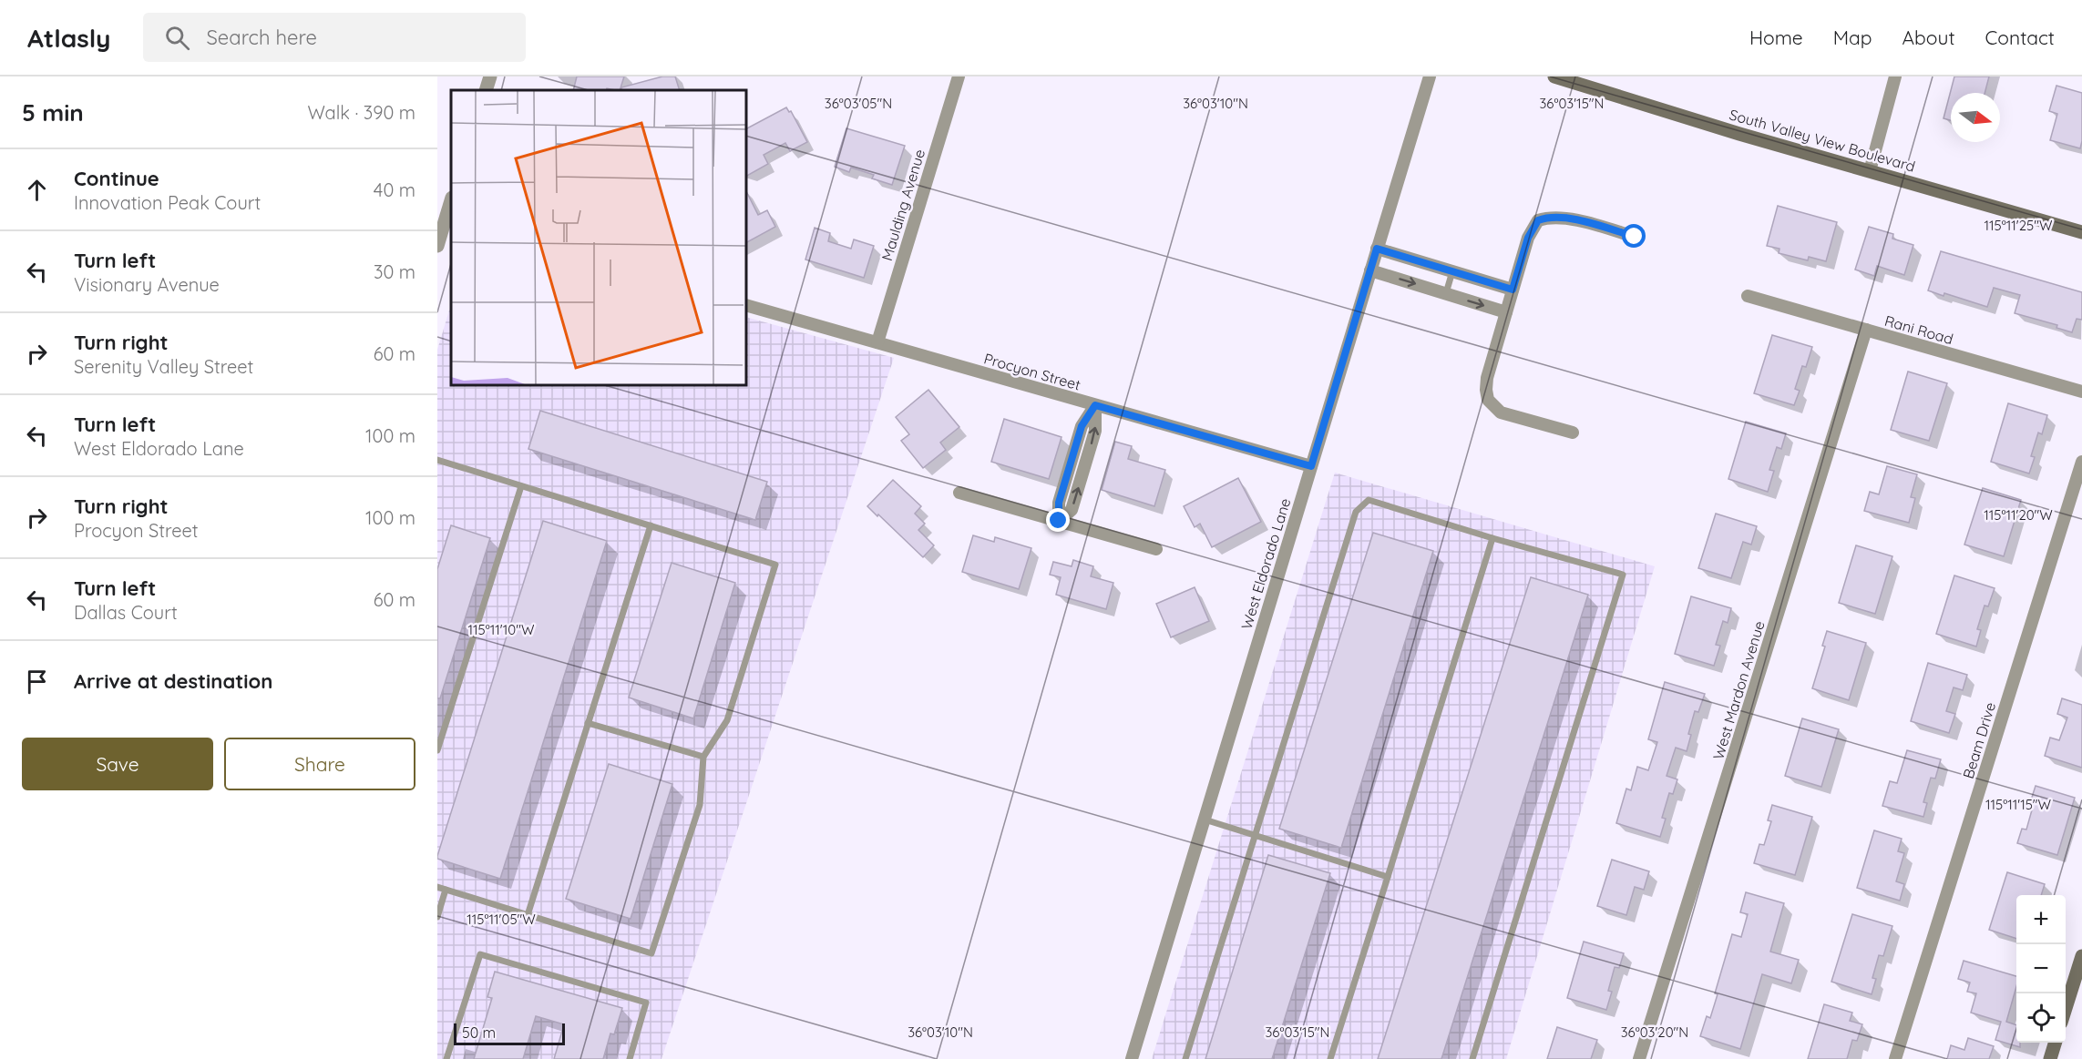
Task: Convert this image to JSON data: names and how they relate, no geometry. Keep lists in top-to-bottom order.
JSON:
{
  "streets": {
    "main road": ["South Valley View Boulevard"],
    "street": [
      "Maulding Avenue",
      "Rani Road",
      "Procyon Street",
      "West Eldorado Lane",
      "West Mardon Avenue",
      "Beam Drive"
    ]
  },
  "crossings": [
    ["Maulding Avenue", "Procyon Street"],
    ["Rani Road", "West Mardon Avenue"],
    ["Procyon Street", "West Eldorado Lane"]
  ],
  "scale_bar": "50 m",
  "north": "right",
  "page": {
    "header": "Atlasly",
    "search": "Search here",
    "nav": [
      "Home",
      "Map",
      "About",
      "Contact"
    ],
    "heading": ["5 min", "Walk · 390 m"],
    "list": [
      ["Continue", "Innovation Peak Court", "40 m"],
      ["Turn left", "Visionary Avenue", "30 m"],
      ["Turn right", "Serenity Valley Street", "60 m"],
      ["Turn left", "West Eldorado Lane", "100 m"],
      ["Turn right", "Procyon Street", "100 m"],
      ["Turn left", "Dallas Court", "60 m"],
      "Arrive at destination"
    ],
    "buttons": ["Save", "Share"],
    "map_buttons": ["+", "−"],
    "scale": "50 m"
  },
  "coordinates": [
    "36°03'05\"N",
    "36°03'10\"N",
    "36°03'15\"N",
    "115°11'25\"W",
    "115°11'20\"W",
    "115°11'10\"W",
    "115°11'15\"W",
    "115°11'05\"W",
    "36°03'20\"N"
  ]
}
